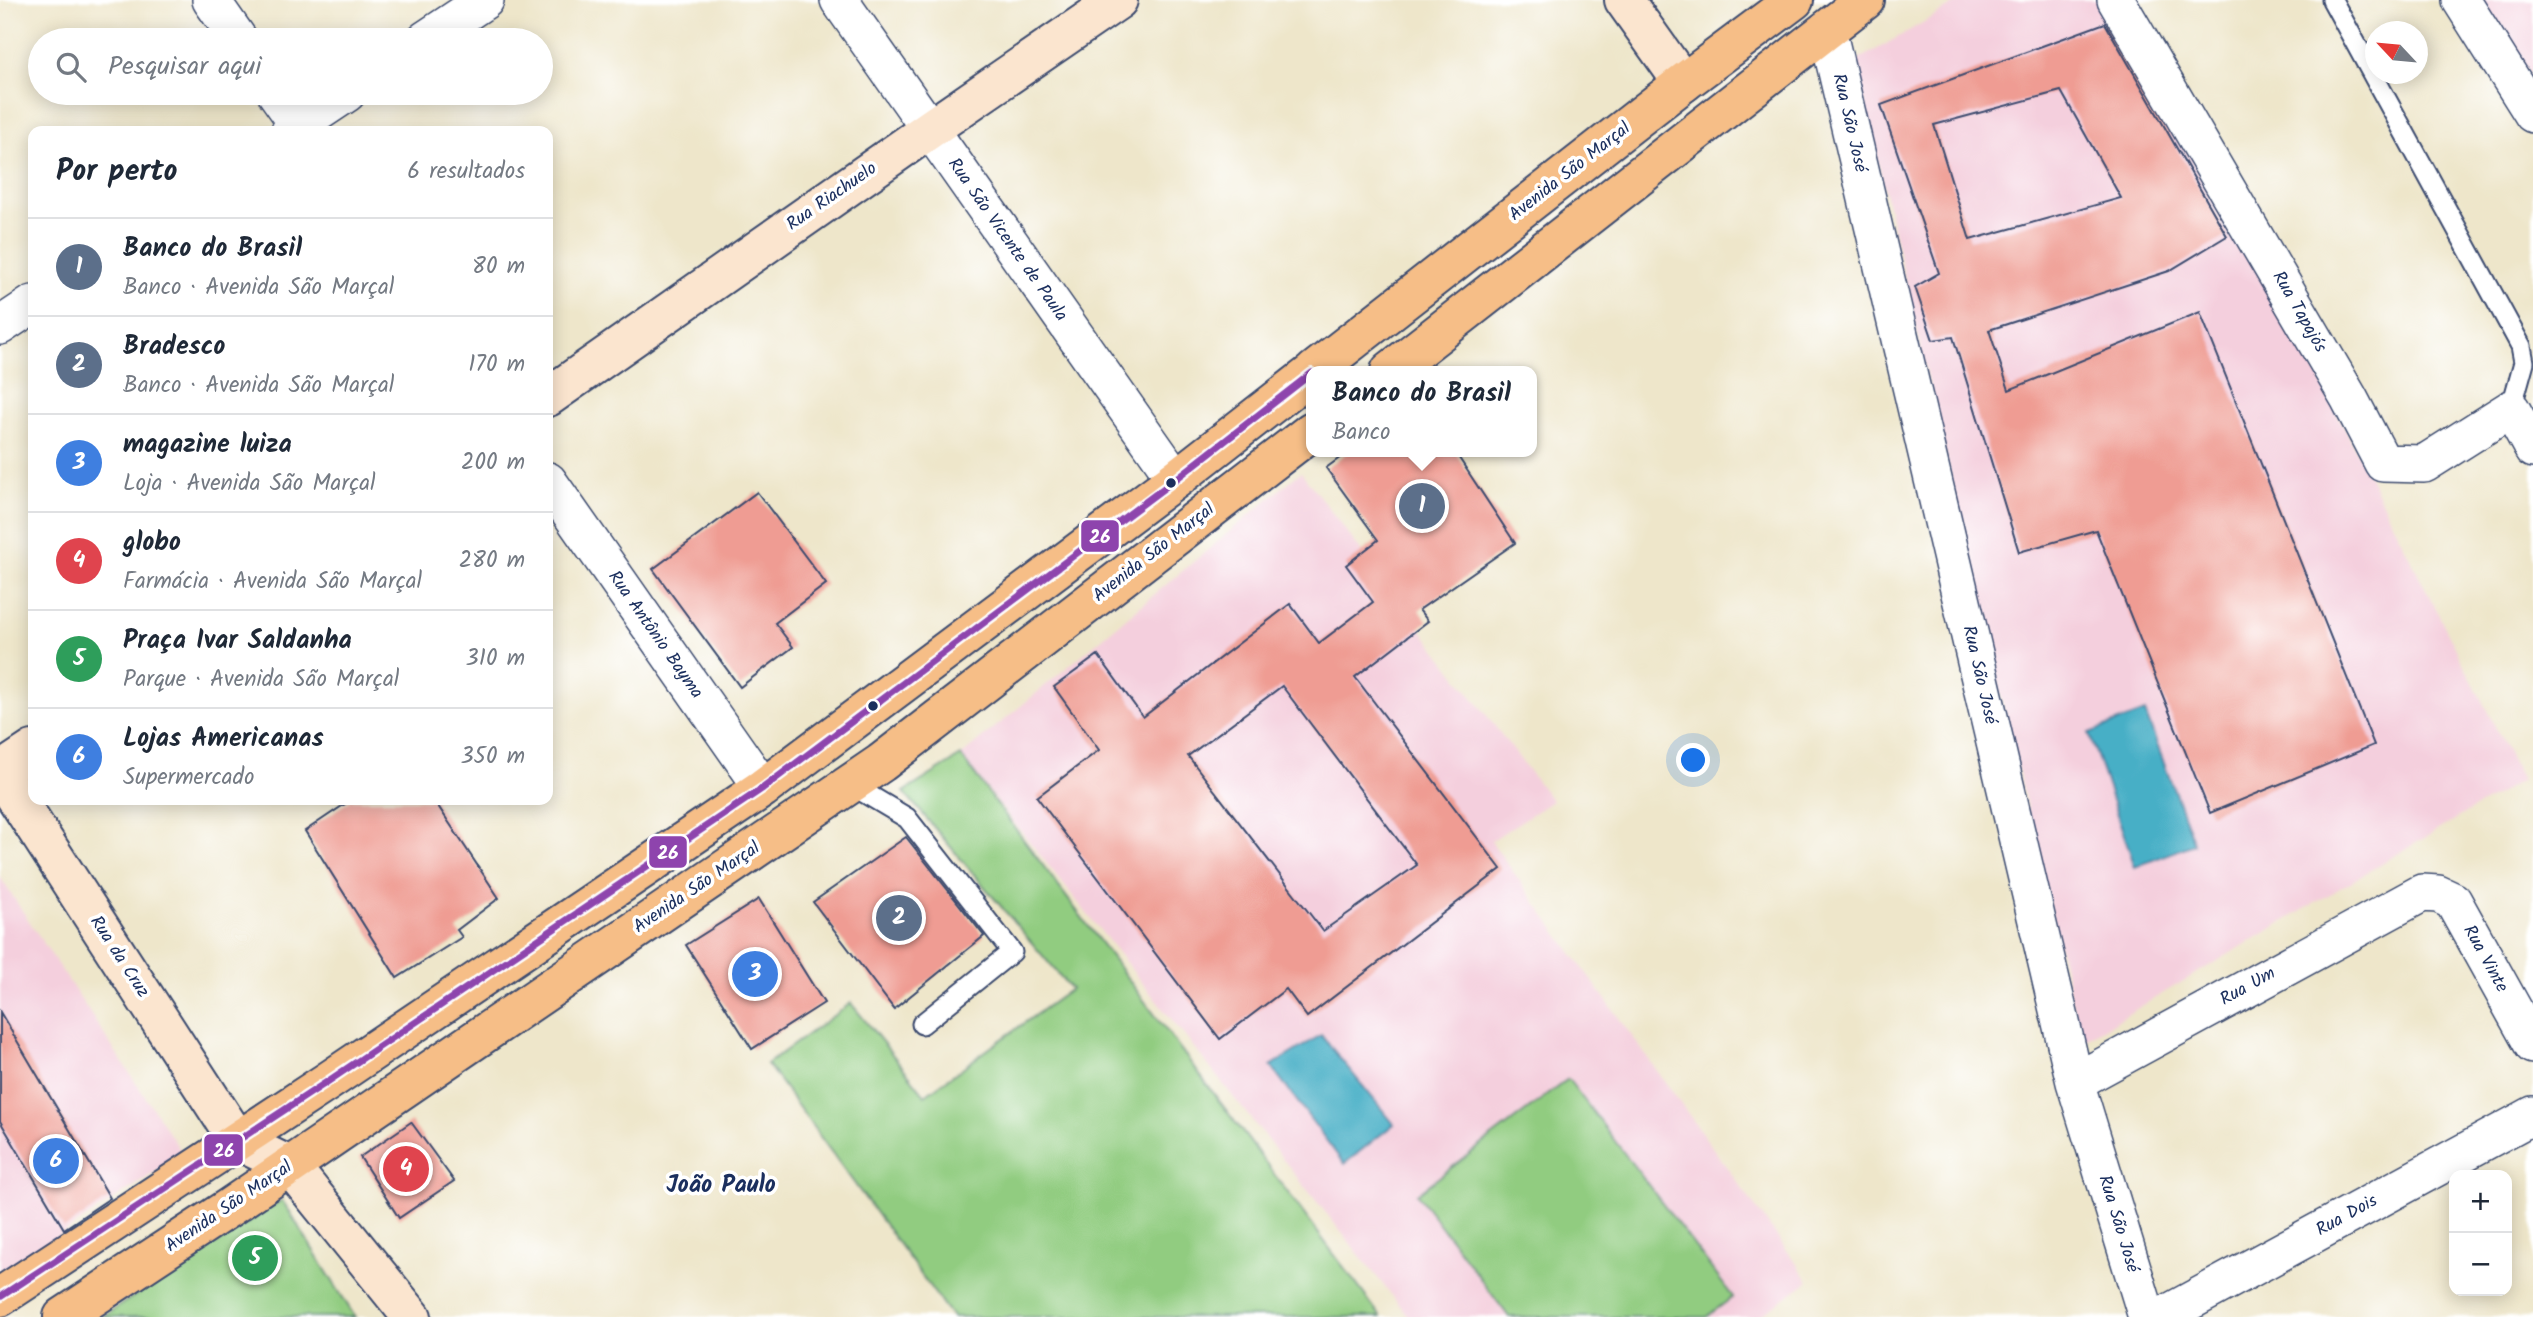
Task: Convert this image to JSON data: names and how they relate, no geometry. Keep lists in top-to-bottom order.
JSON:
{
  "streets": {
    "main road": ["Avenida São Marçal"],
    "street": [
      "Rua São José",
      "Rua Riachuelo",
      "Rua São Vicente de Paula",
      "Rua Tapajós",
      "Rua Antônio Bayma",
      "Rua da Cruz",
      "Rua Vinte",
      "Rua Um",
      "Rua Dois"
    ]
  },
  "crossings": [
    ["Rua São José", "Rua Um"],
    ["Avenida São Marçal", "Rua São Vicente de Paula"],
    ["Avenida São Marçal", "Rua Antônio Bayma"],
    ["Avenida São Marçal", "Rua da Cruz"],
    ["Rua Riachuelo", "Rua São Vicente de Paula"],
    ["Rua Vinte", "Rua Um"]
  ],
  "districts": ["João Paulo"],
  "lines": ["transit line 26"],
  "north": "top left",
  "page": {
    "search": "Pesquisar aqui",
    "heading": ["Por perto", "6 resultados"],
    "list": [
      {
        "mark": "1",
        "name": "Banco do Brasil",
        "note": "Banco · Avenida São Marçal",
        "value": "80 m"
      },
      {
        "mark": "2",
        "name": "Bradesco",
        "note": "Banco · Avenida São Marçal",
        "value": "170 m"
      },
      {
        "mark": "3",
        "name": "magazine luiza",
        "note": "Loja · Avenida São Marçal",
        "value": "200 m"
      },
      {
        "mark": "4",
        "name": "globo",
        "note": "Farmácia · Avenida São Marçal",
        "value": "280 m"
      },
      {
        "mark": "5",
        "name": "Praça Ivar Saldanha",
        "note": "Parque · Avenida São Marçal",
        "value": "310 m"
      },
      {
        "mark": "6",
        "name": "Lojas Americanas",
        "note": "Supermercado",
        "value": "350 m"
      }
    ],
    "popup": ["Banco do Brasil", "Banco"],
    "pins": [
      "1",
      "2",
      "3",
      "6",
      "4",
      "5"
    ],
    "map_buttons": ["+", "−"]
  }
}
